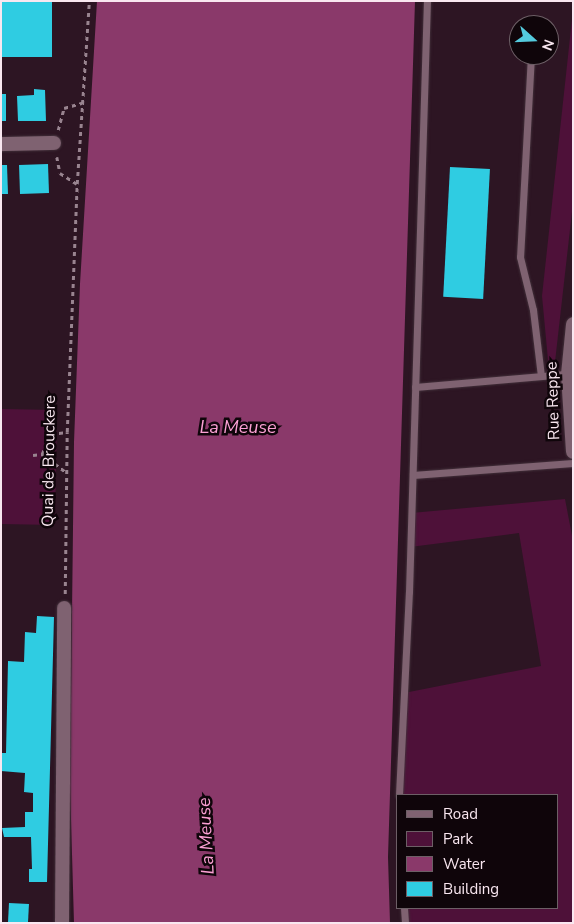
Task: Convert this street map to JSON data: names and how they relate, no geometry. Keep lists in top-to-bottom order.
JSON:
{
  "streets": {
    "main road": ["Rue Reppe"],
    "path": ["Quai de Brouckere"]
  },
  "water": ["La Meuse"],
  "legend": [
    "Road",
    "Park",
    "Water",
    "Building"
  ],
  "north": "right"
}
